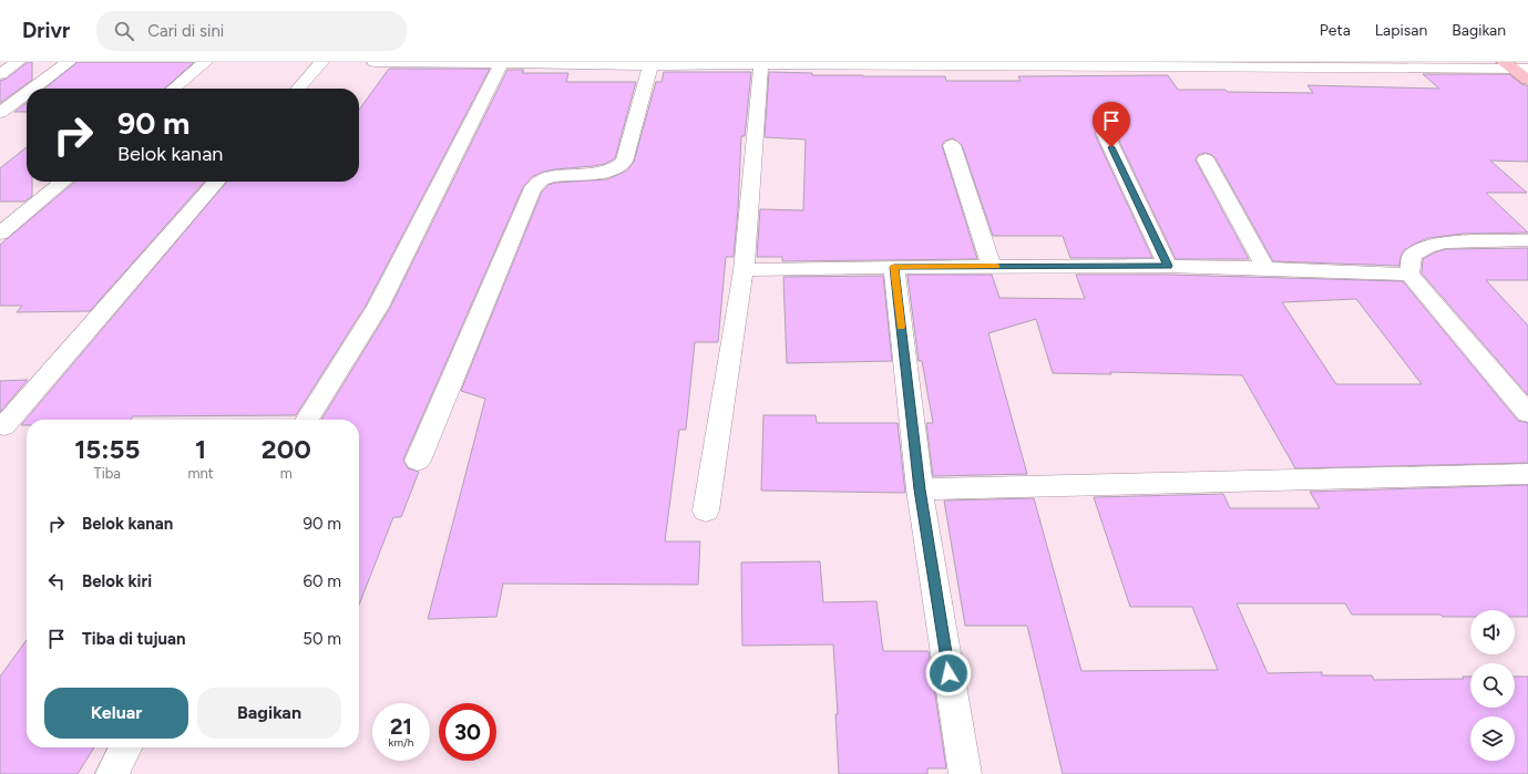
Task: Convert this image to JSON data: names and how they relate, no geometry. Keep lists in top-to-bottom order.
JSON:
{
  "page": {
    "header": "Drivr",
    "search": "Cari di sini",
    "nav": ["Peta", "Lapisan", "Bagikan"],
    "turn": ["90 m", "Belok kanan"],
    "eta": [
      "15:55",
      "Tiba",
      "1",
      "mnt",
      "200",
      "m"
    ],
    "list": [
      {
        "name": "Belok kanan",
        "value": "90 m"
      },
      {
        "name": "Belok kiri",
        "value": "60 m"
      },
      {
        "name": "Tiba di tujuan",
        "value": "50 m"
      }
    ],
    "buttons": ["Keluar", "Bagikan"],
    "speed": "21 km/h",
    "limit": "30"
  }
}
